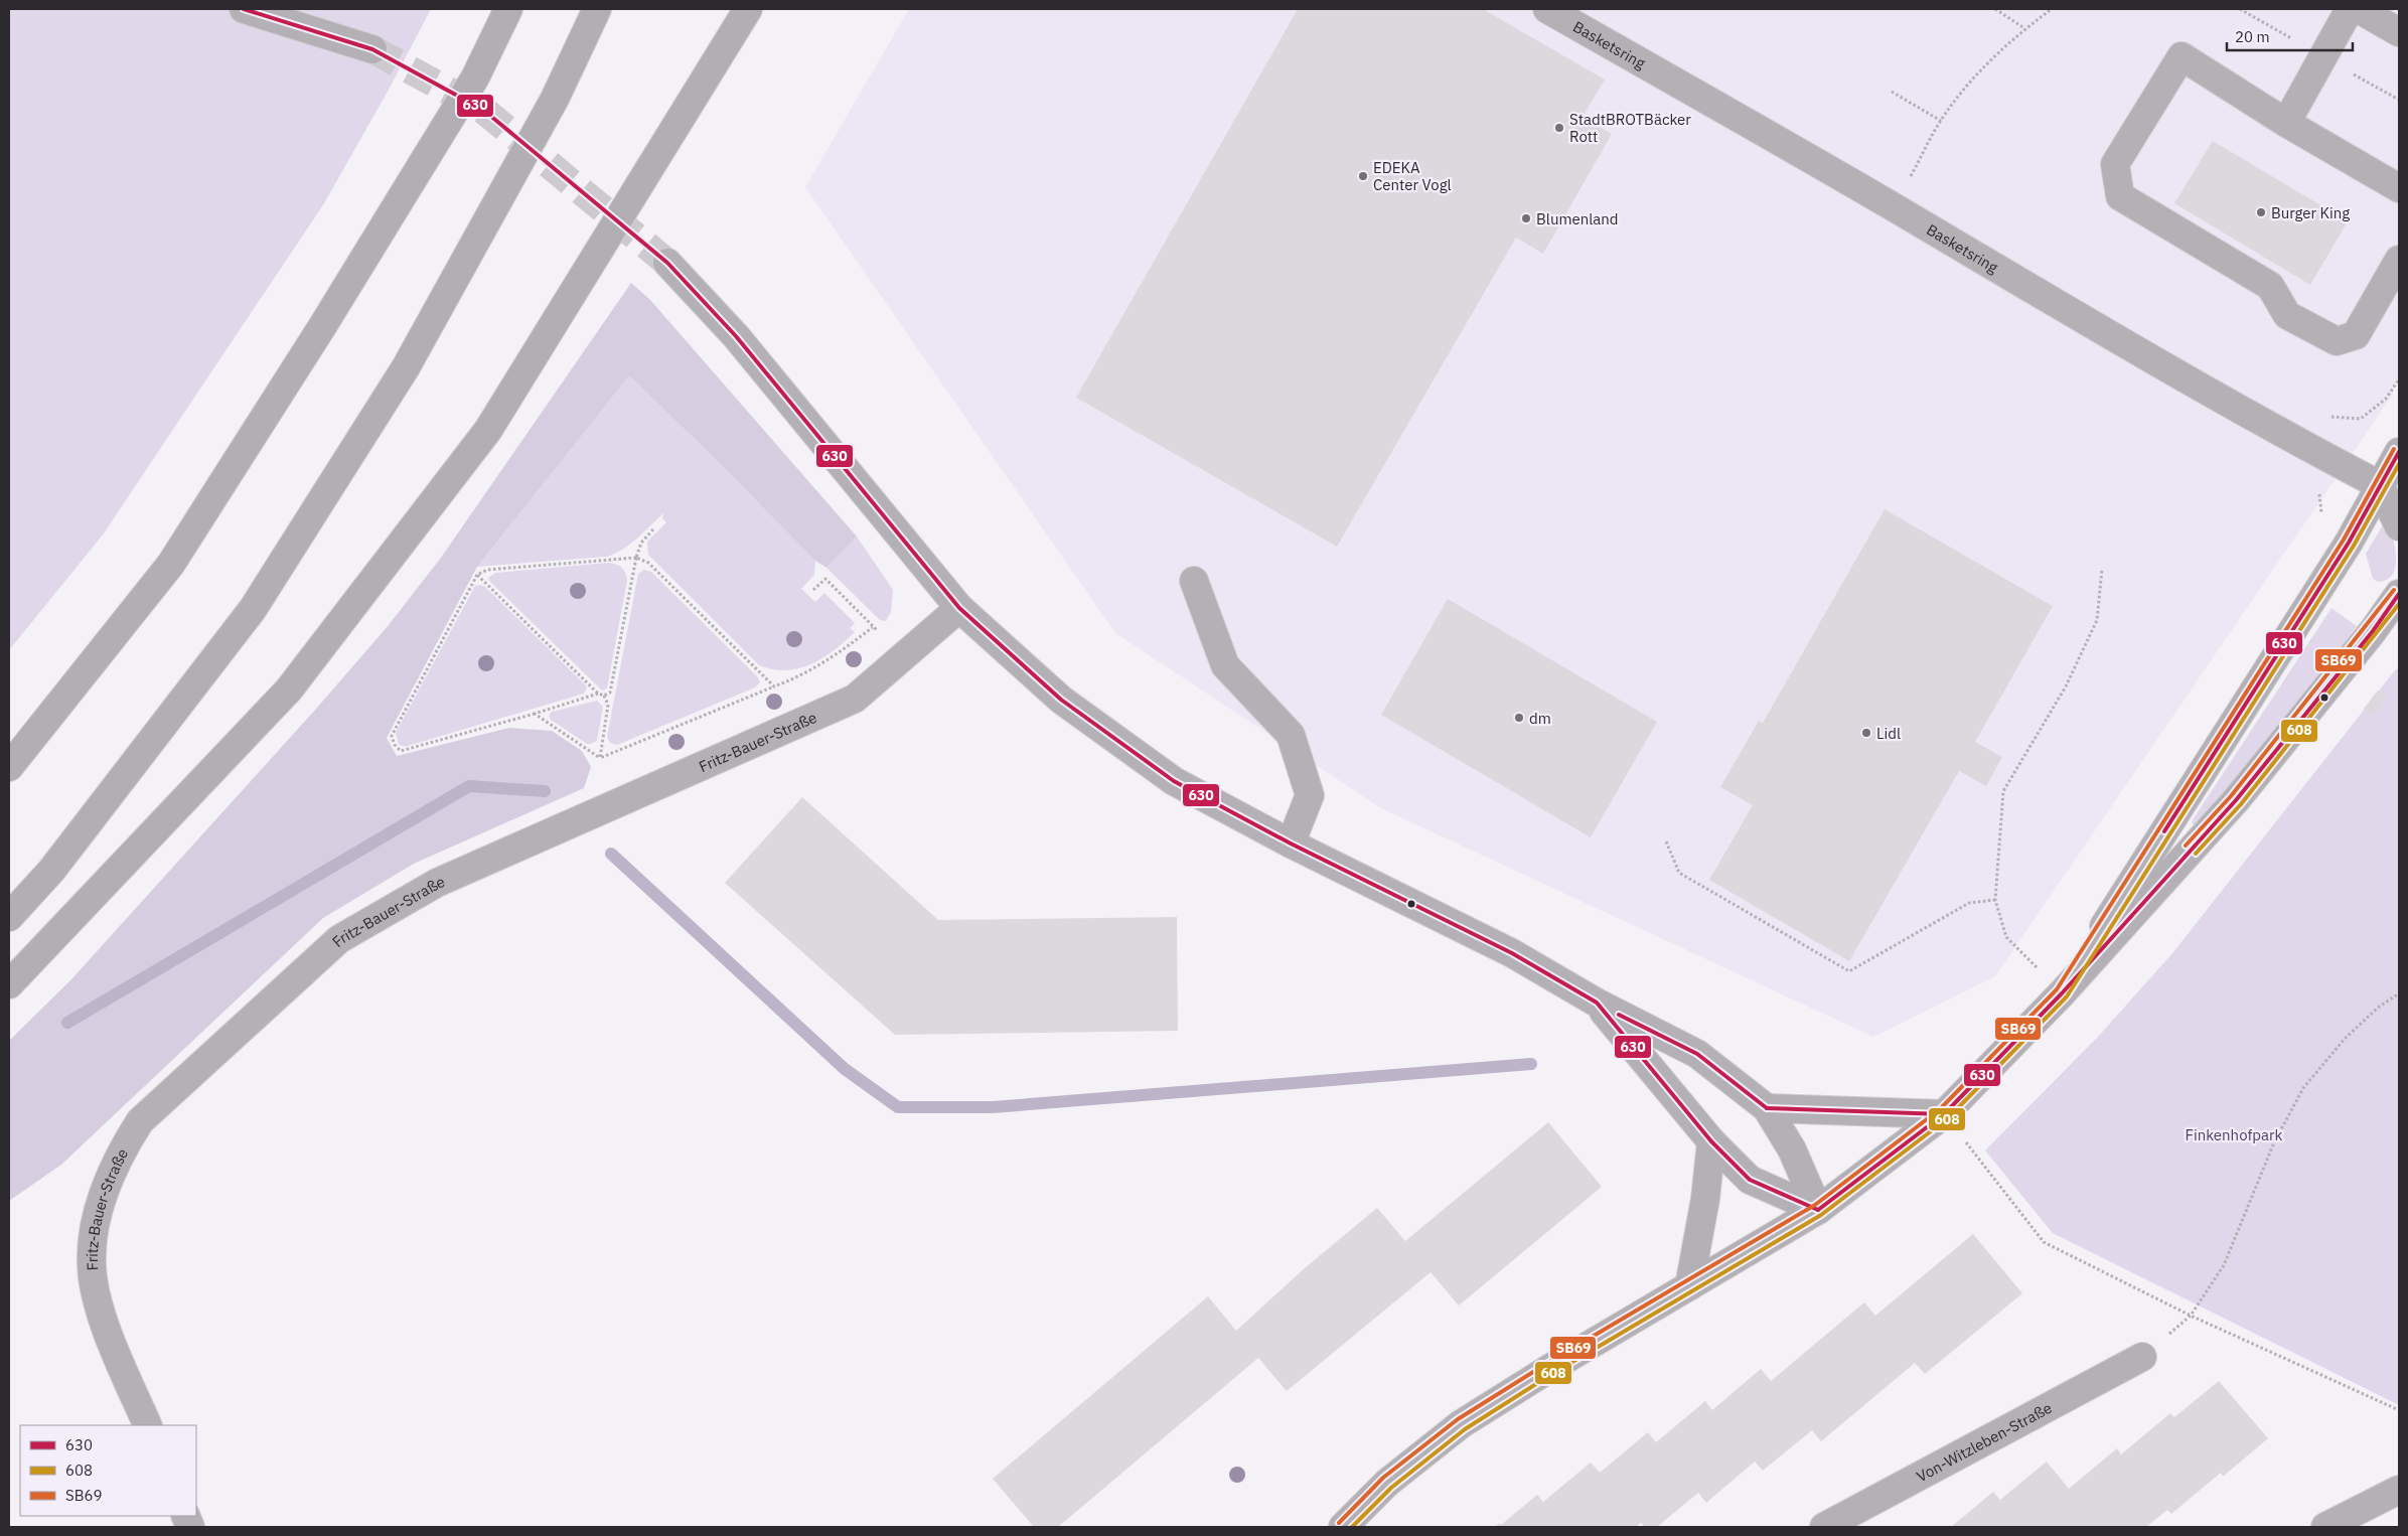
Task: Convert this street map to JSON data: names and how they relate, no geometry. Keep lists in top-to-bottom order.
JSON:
{
  "streets": {
    "street": ["Basketsring", "Fritz-Bauer-Straße", "Von-Witzleben-Straße"]
  },
  "parks": ["Finkenhofpark"],
  "places": [
    "StadtBROTBäcker Rott",
    "EDEKA Center Vogl",
    "Burger King",
    "Blumenland",
    "dm",
    "Lidl"
  ],
  "lines": ["transit line 630", "transit line SB69", "transit line 608"],
  "legend": ["630", "608", "SB69"],
  "scale_bar": "20 m"
}
